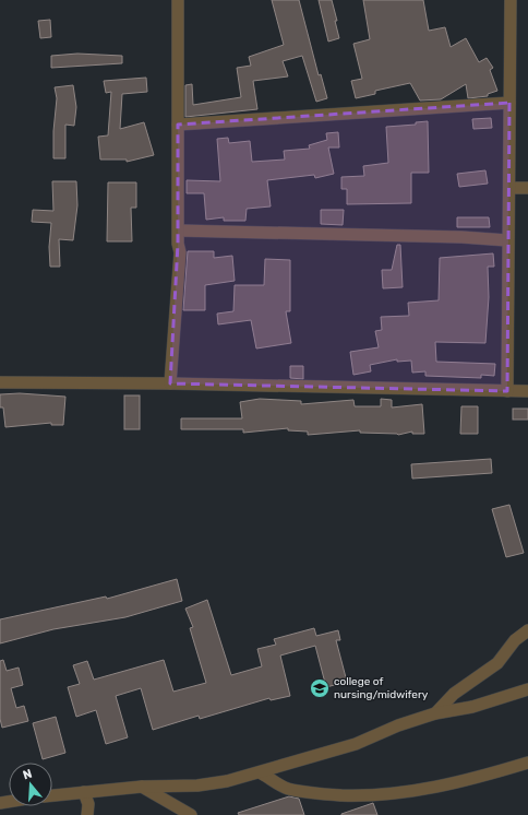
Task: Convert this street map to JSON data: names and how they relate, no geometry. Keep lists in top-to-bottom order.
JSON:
{
  "places": {
    "school or university": ["college of nursing/midwifery"]
  },
  "north": "top"
}
